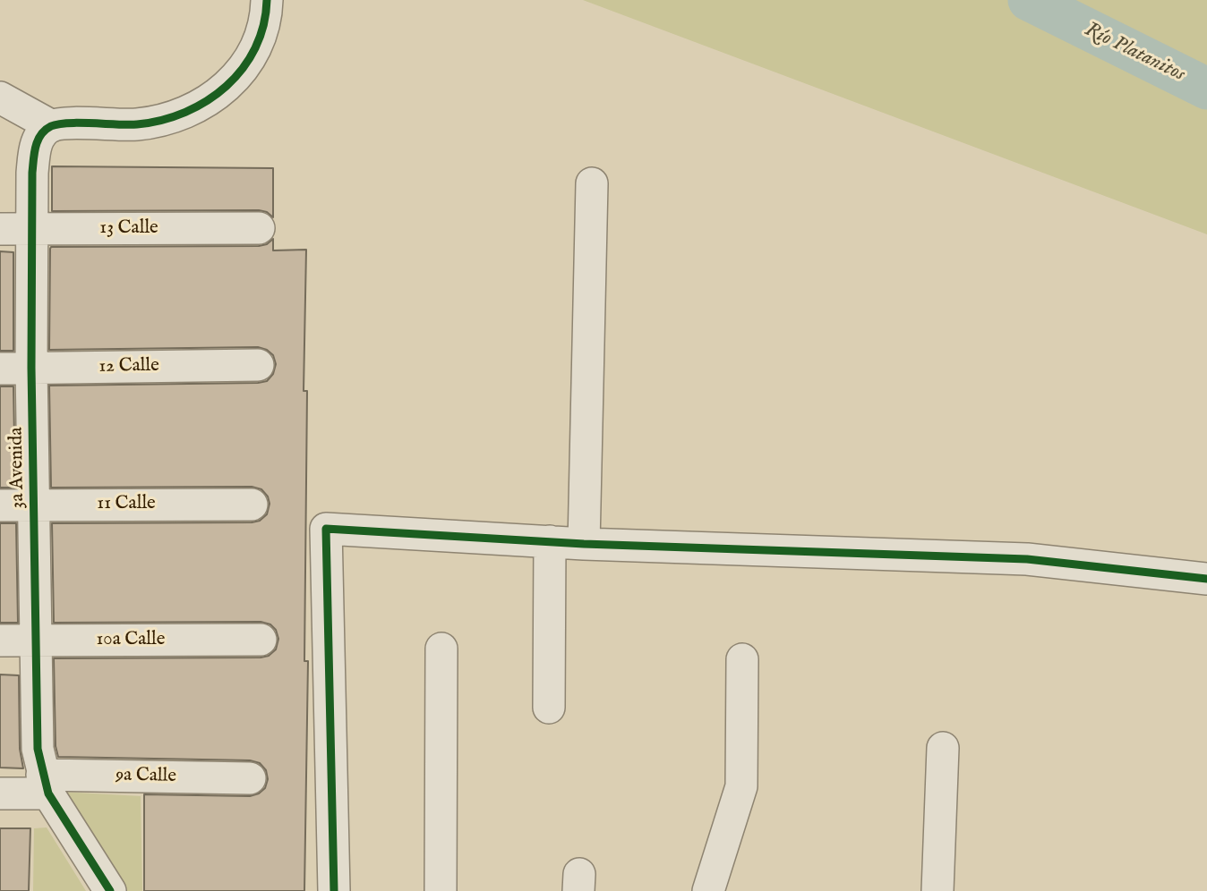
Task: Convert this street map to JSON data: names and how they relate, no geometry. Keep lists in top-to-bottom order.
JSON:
{
  "streets": {
    "street": [
      "13 Calle",
      "12 Calle",
      "3a Avenida",
      "11 Calle",
      "10a Calle",
      "9a Calle"
    ]
  },
  "crossings": [
    ["13 Calle", "3a Avenida"],
    ["12 Calle", "3a Avenida"],
    ["3a Avenida", "11 Calle"],
    ["3a Avenida", "10a Calle"],
    ["3a Avenida", "9a Calle"]
  ],
  "water": ["Río Platanitos"]
}
